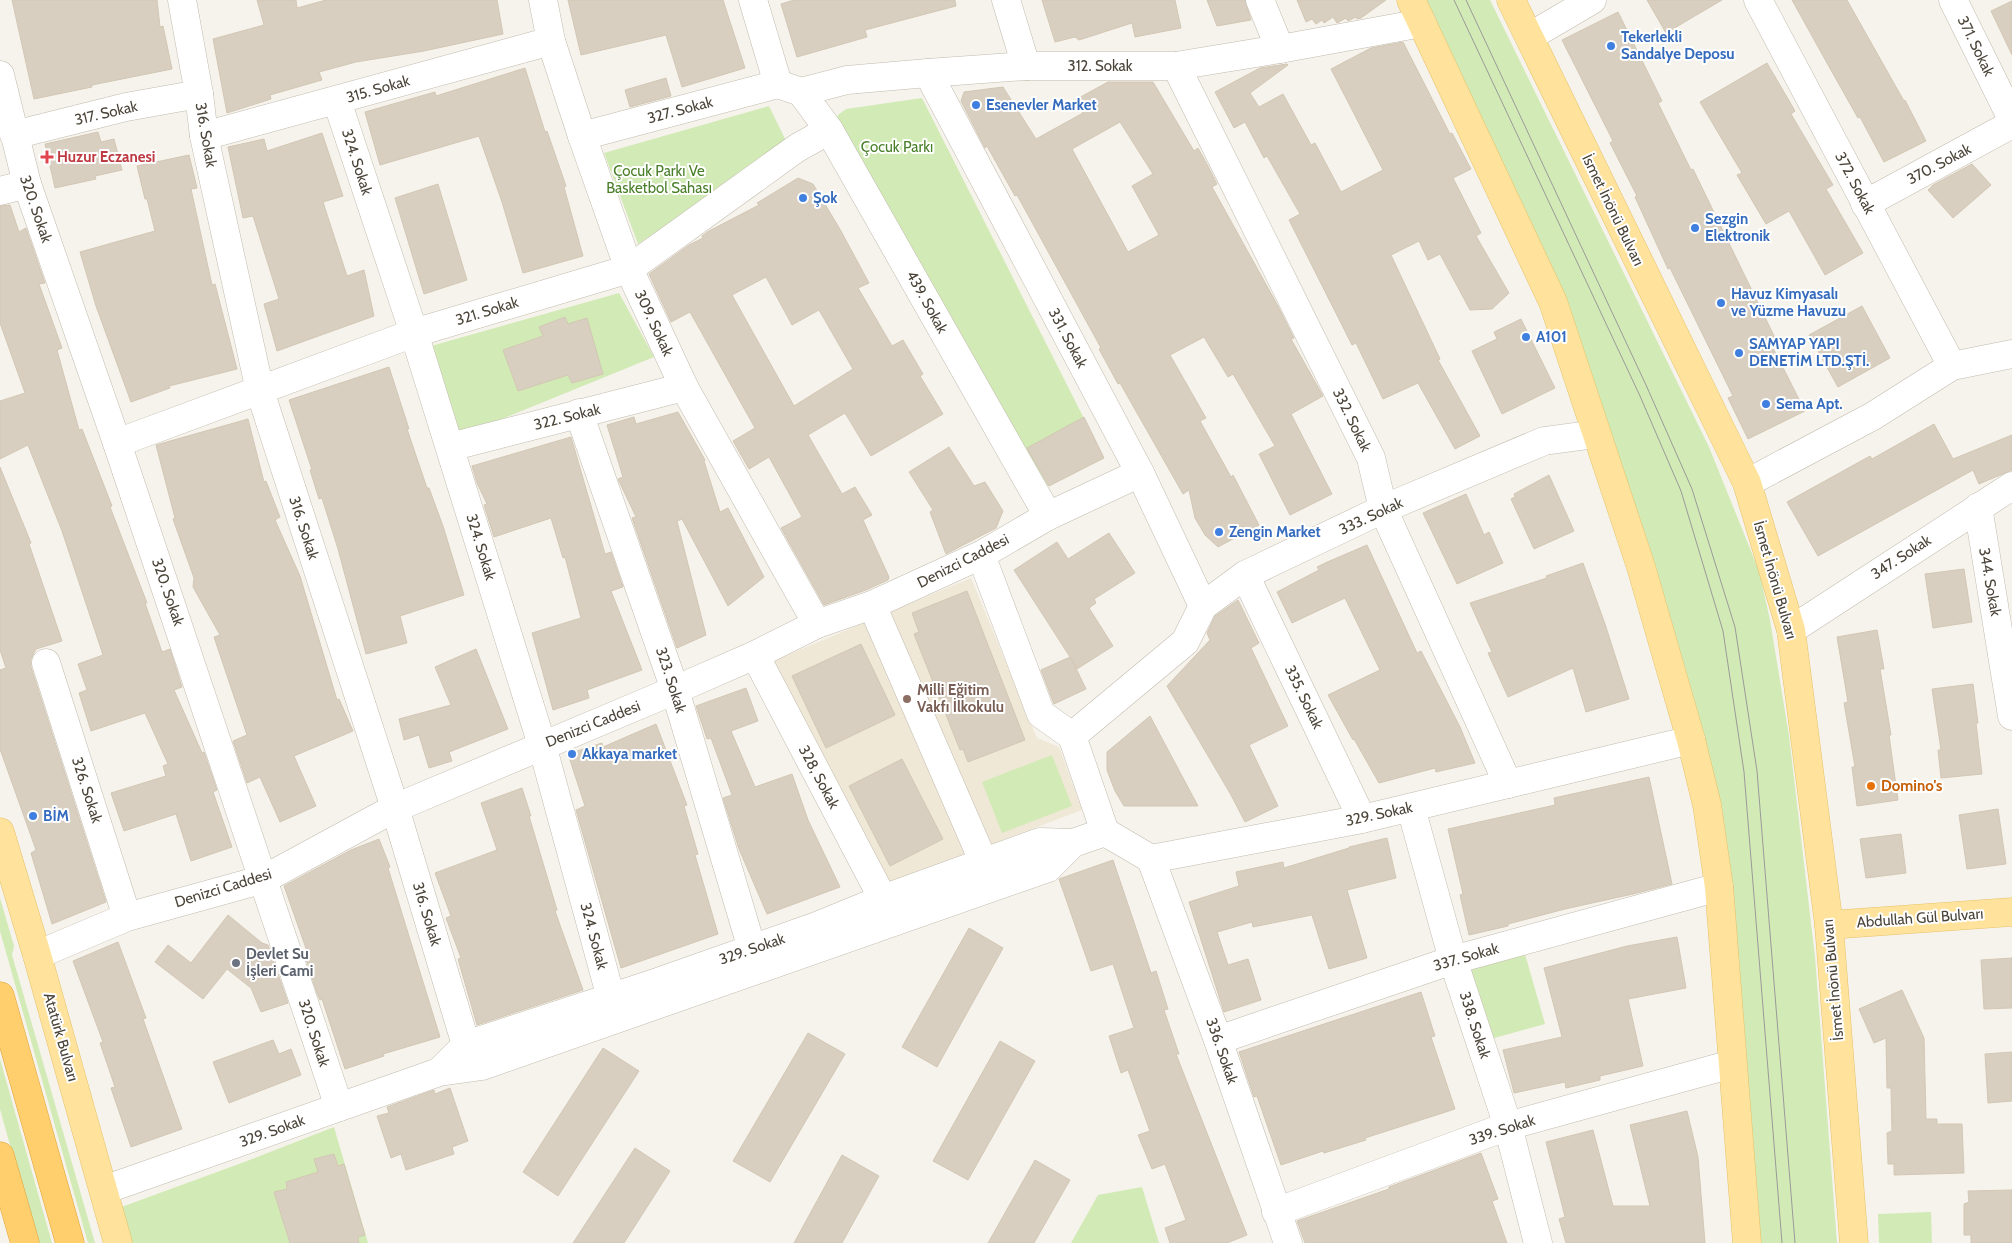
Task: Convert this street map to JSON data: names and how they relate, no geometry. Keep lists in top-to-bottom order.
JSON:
{
  "streets": {
    "main road": ["İsmet İnönü Bulvarı", "Abdullah Gül Bulvarı", "Atatürk Bulvarı"],
    "street": [
      "371. Sokak",
      "312. Sokak",
      "315. Sokak",
      "327. Sokak",
      "317. Sokak",
      "316. Sokak",
      "324. Sokak",
      "370. Sokak",
      "372. Sokak",
      "320. Sokak",
      "439. Sokak",
      "321. Sokak",
      "309. Sokak",
      "331. Sokak",
      "322. Sokak",
      "332. Sokak",
      "333. Sokak",
      "347. Sokak",
      "Denizci Caddesi",
      "344. Sokak",
      "323. Sokak",
      "335. Sokak",
      "328, Sokak",
      "326. Sokak",
      "329. Sokak",
      "337. Sokak",
      "338. Sokak",
      "336. Sokak",
      "339. Sokak"
    ]
  },
  "crossings": [
    ["312. Sokak", "327. Sokak"],
    ["312. Sokak", "439. Sokak"],
    ["312. Sokak", "331. Sokak"],
    ["312. Sokak", "332. Sokak"],
    ["315. Sokak", "316. Sokak"],
    ["315. Sokak", "324. Sokak"],
    ["315. Sokak", "309. Sokak"],
    ["327. Sokak", "439. Sokak"],
    ["327. Sokak", "309. Sokak"],
    ["317. Sokak", "316. Sokak"],
    ["317. Sokak", "320. Sokak"],
    ["316. Sokak", "321. Sokak"],
    ["316. Sokak", "Denizci Caddesi"],
    ["316. Sokak", "329. Sokak"],
    ["324. Sokak", "321. Sokak"],
    ["324. Sokak", "322. Sokak"],
    ["324. Sokak", "Denizci Caddesi"],
    ["324. Sokak", "329. Sokak"],
    ["370. Sokak", "372. Sokak"],
    ["320. Sokak", "321. Sokak"],
    ["320. Sokak", "Denizci Caddesi"],
    ["320. Sokak", "329. Sokak"],
    ["İsmet İnönü Bulvarı", "347. Sokak"],
    ["İsmet İnönü Bulvarı", "Abdullah Gül Bulvarı"],
    ["439. Sokak", "321. Sokak"],
    ["439. Sokak", "Denizci Caddesi"],
    ["321. Sokak", "309. Sokak"],
    ["309. Sokak", "322. Sokak"],
    ["309. Sokak", "Denizci Caddesi"],
    ["331. Sokak", "333. Sokak"],
    ["331. Sokak", "Denizci Caddesi"],
    ["322. Sokak", "323. Sokak"],
    ["332. Sokak", "333. Sokak"],
    ["332. Sokak", "329. Sokak"],
    ["333. Sokak", "335. Sokak"],
    ["347. Sokak", "344. Sokak"],
    ["Denizci Caddesi", "323. Sokak"],
    ["Denizci Caddesi", "328, Sokak"],
    ["Denizci Caddesi", "326. Sokak"],
    ["Denizci Caddesi", "Atatürk Bulvarı"],
    ["323. Sokak", "329. Sokak"],
    ["335. Sokak", "329. Sokak"],
    ["328, Sokak", "329. Sokak"],
    ["329. Sokak", "338. Sokak"],
    ["329. Sokak", "Atatürk Bulvarı"],
    ["329. Sokak", "336. Sokak"],
    ["337. Sokak", "338. Sokak"],
    ["337. Sokak", "336. Sokak"],
    ["338. Sokak", "339. Sokak"],
    ["336. Sokak", "339. Sokak"]
  ],
  "parks": ["Çocuk Parkı", "Çocuk Parkı Ve Basketbol Sahası"],
  "places": {
    "other": [
      "Tekerlekli Sandalye Deposu",
      "Esenevler Market",
      "Şok",
      "Sezgin Elektronik",
      "Havuz Kimyasalı ve Yüzme Havuzu",
      "A101",
      "SAMYAP YAPI DENETİM LTD.ŞTİ.",
      "Sema Apt.",
      "Zengin Market",
      "Milli Eğitim Vakfı İlkokulu",
      "Akkaya market",
      "Domino's",
      "BİM",
      "Devlet Su İşleri Cami"
    ],
    "health": ["Huzur Eczanesi"]
  }
}
